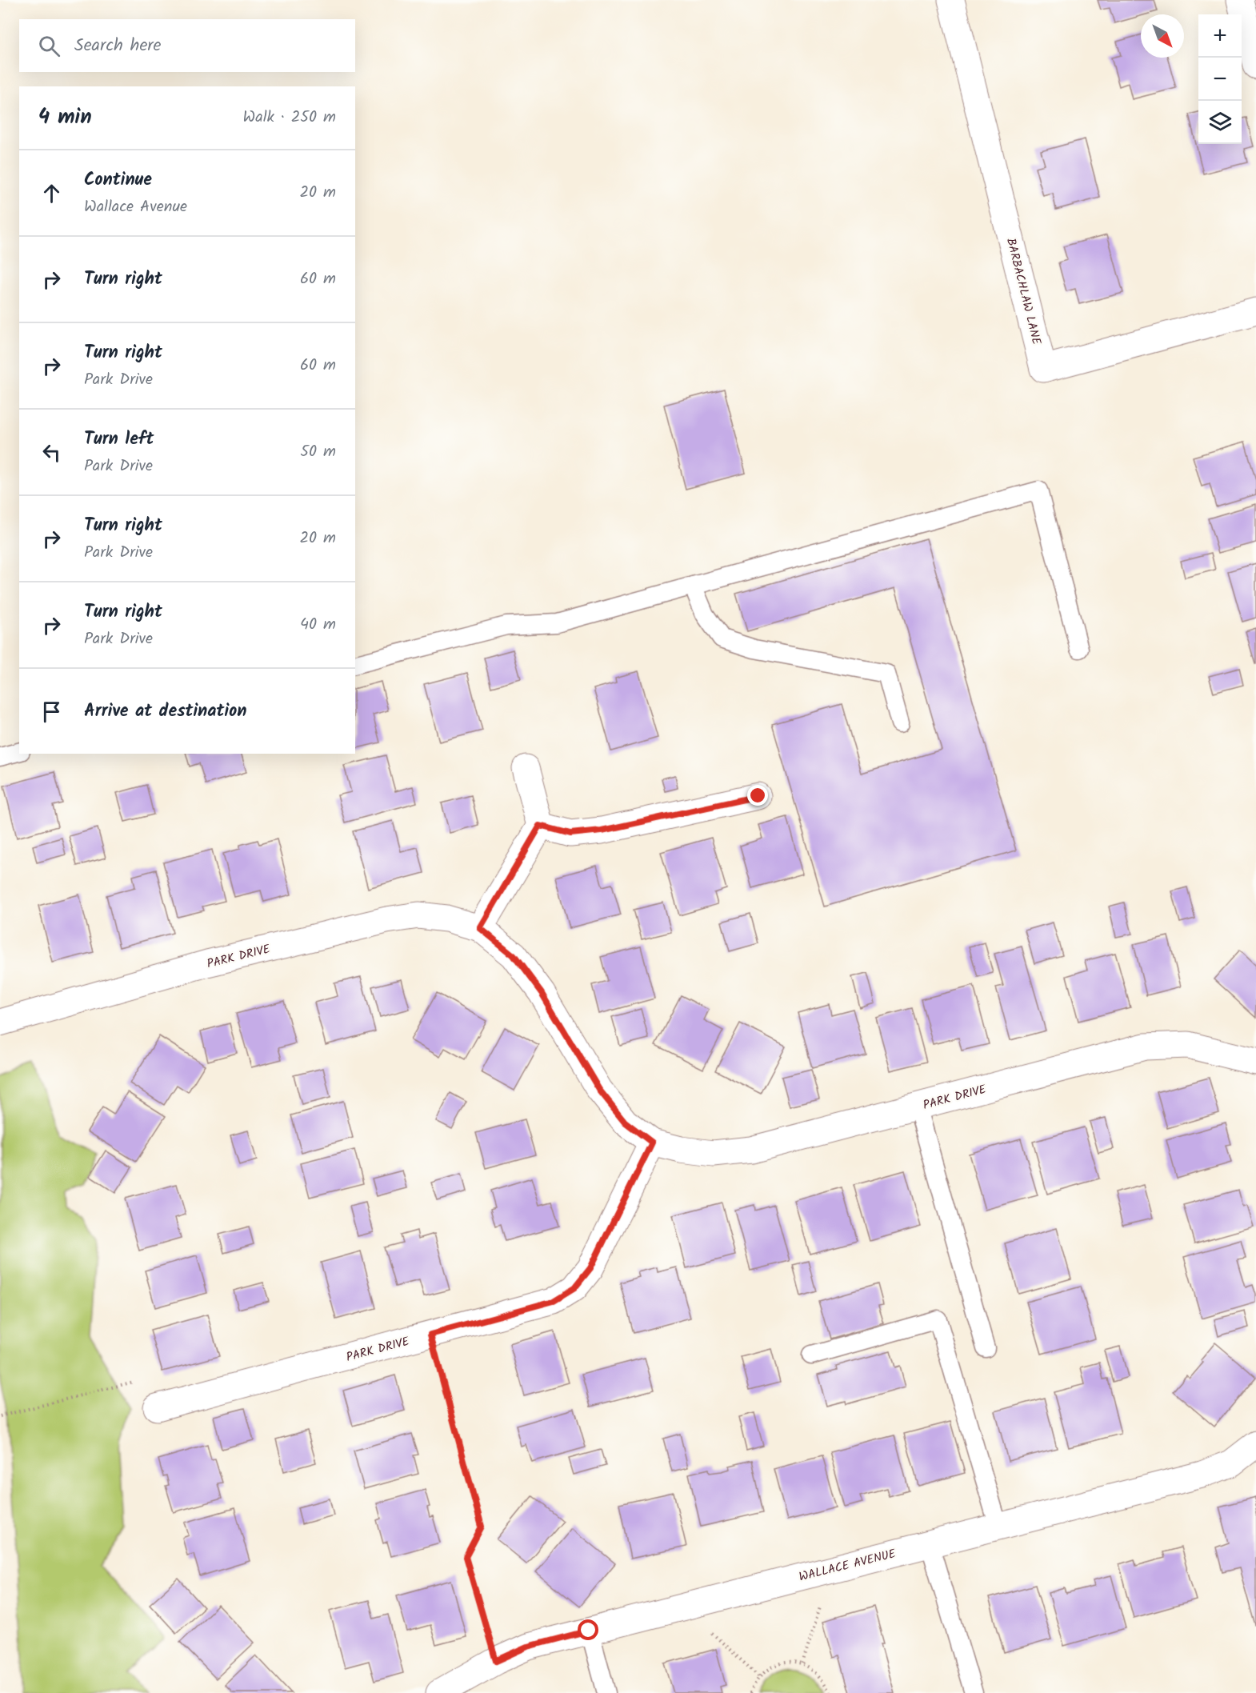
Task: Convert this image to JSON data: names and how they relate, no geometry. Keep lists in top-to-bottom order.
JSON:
{
  "streets": {
    "street": ["BARBACHLAW LANE", "PARK DRIVE", "WALLACE AVENUE"]
  },
  "north": "bottom right",
  "page": {
    "map_buttons": ["+", "−"],
    "search": "Search here",
    "heading": ["4 min", "Walk · 250 m"],
    "list": [
      ["Continue", "Wallace Avenue", "20 m"],
      ["Turn right", "60 m"],
      ["Turn right", "Park Drive", "60 m"],
      ["Turn left", "Park Drive", "50 m"],
      ["Turn right", "Park Drive", "20 m"],
      ["Turn right", "Park Drive", "40 m"],
      "Arrive at destination"
    ]
  }
}
